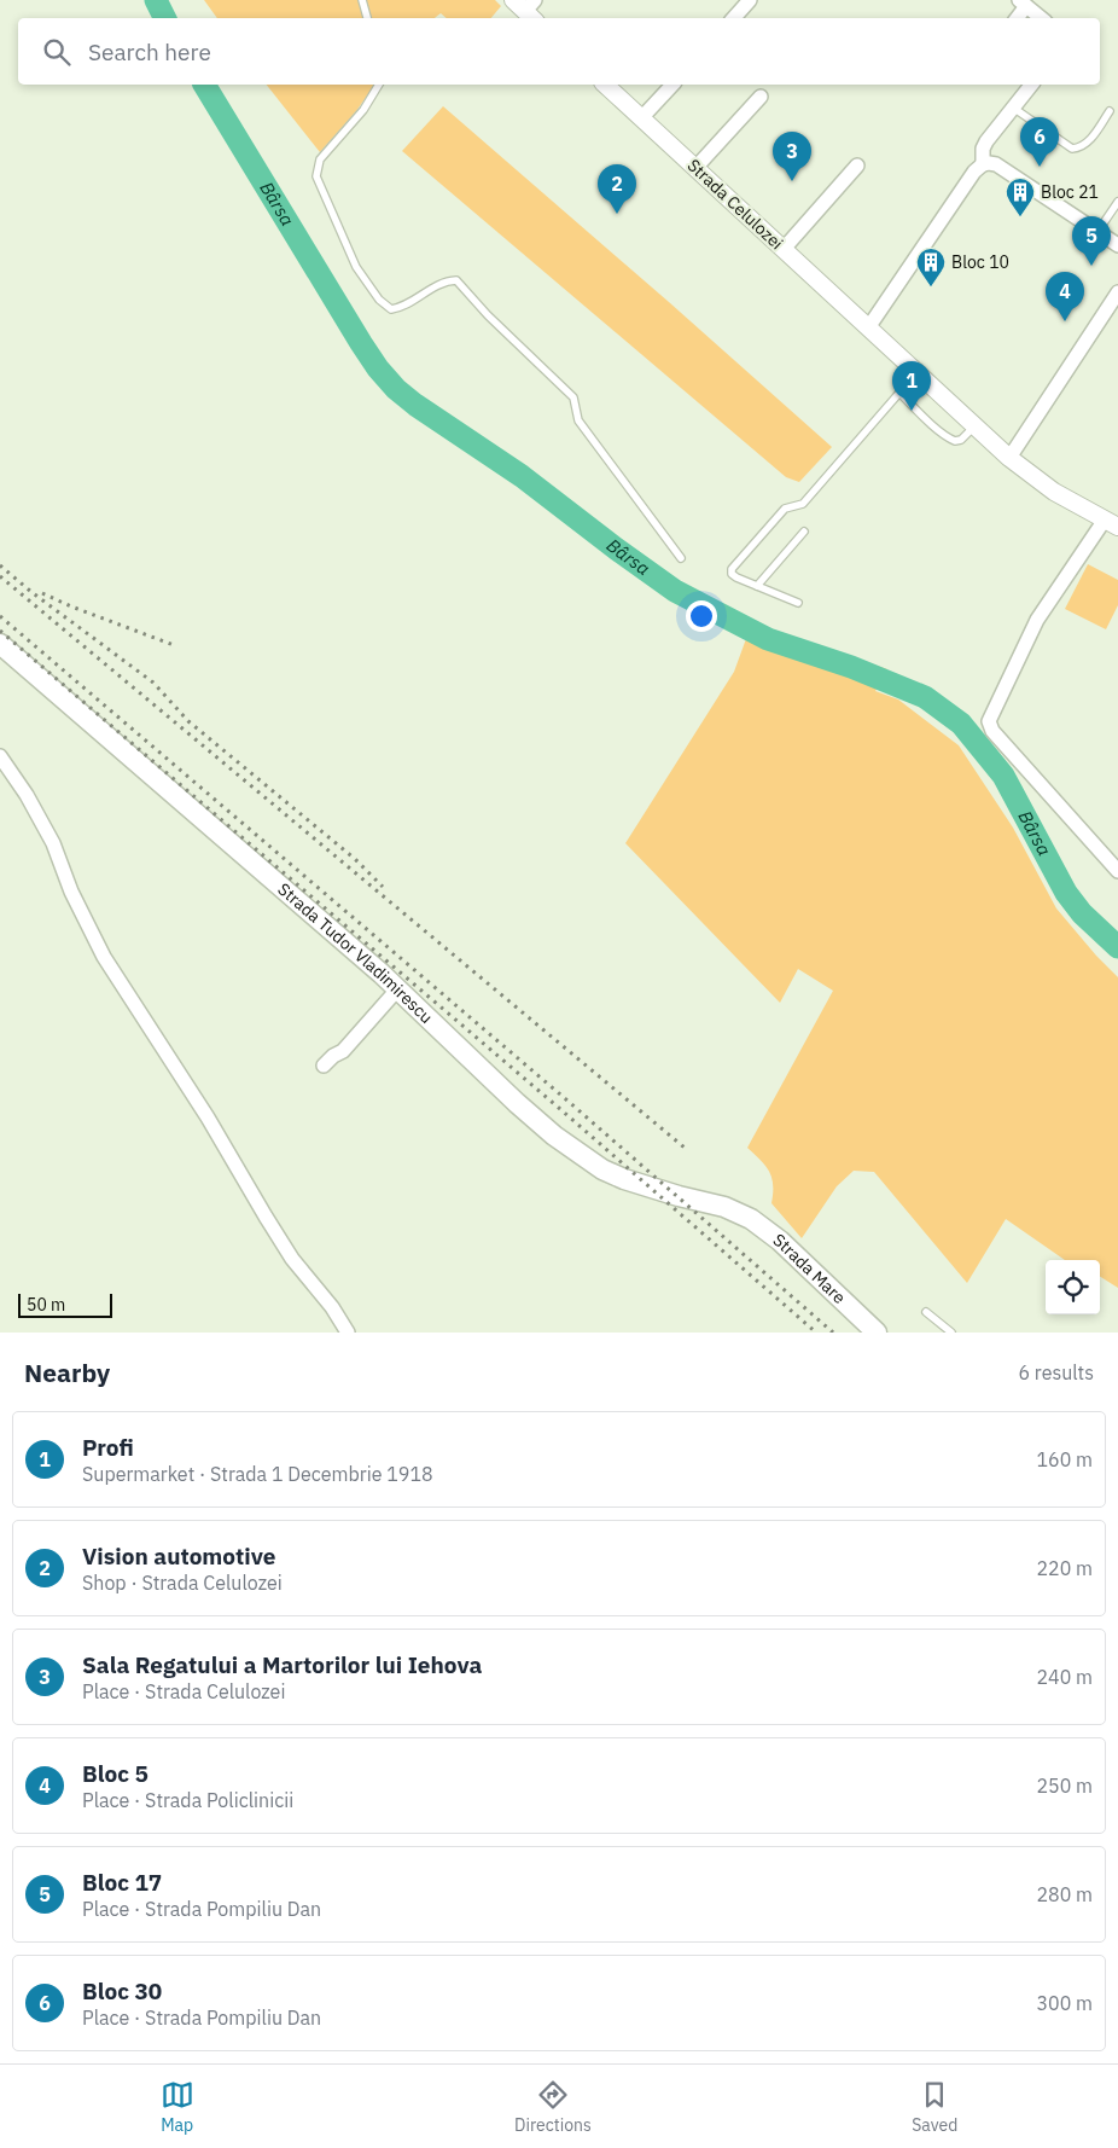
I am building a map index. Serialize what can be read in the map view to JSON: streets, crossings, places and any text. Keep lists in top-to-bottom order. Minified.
{"streets":{"main road":["Strada Tudor Vladimirescu","Strada Mare"],"street":["Strada Celulozei"]},"crossings":[["Strada Tudor Vladimirescu","Strada Mare"]],"water":["Bârsa"],"places":{"building":["Bloc 21","Bloc 10"]},"scale_bar":"50 m","page":{"search":"Search here","pins":["6","3","2","5","4","1"],"scale":"50 m","heading":["Nearby","6 results"],"list":[{"mark":"1","name":"Profi","note":"Supermarket · Strada 1 Decembrie 1918","value":"160 m"},{"mark":"2","name":"Vision automotive","note":"Shop · Strada Celulozei","value":"220 m"},{"mark":"3","name":"Sala Regatului a Martorilor lui Iehova","note":"Place · Strada Celulozei","value":"240 m"},{"mark":"4","name":"Bloc 5","note":"Place · Strada Policlinicii","value":"250 m"},{"mark":"5","name":"Bloc 17","note":"Place · Strada Pompiliu Dan","value":"280 m"},{"mark":"6","name":"Bloc 30","note":"Place · Strada Pompiliu Dan","value":"300 m"}],"nav":["Map","Directions","Saved"]}}
